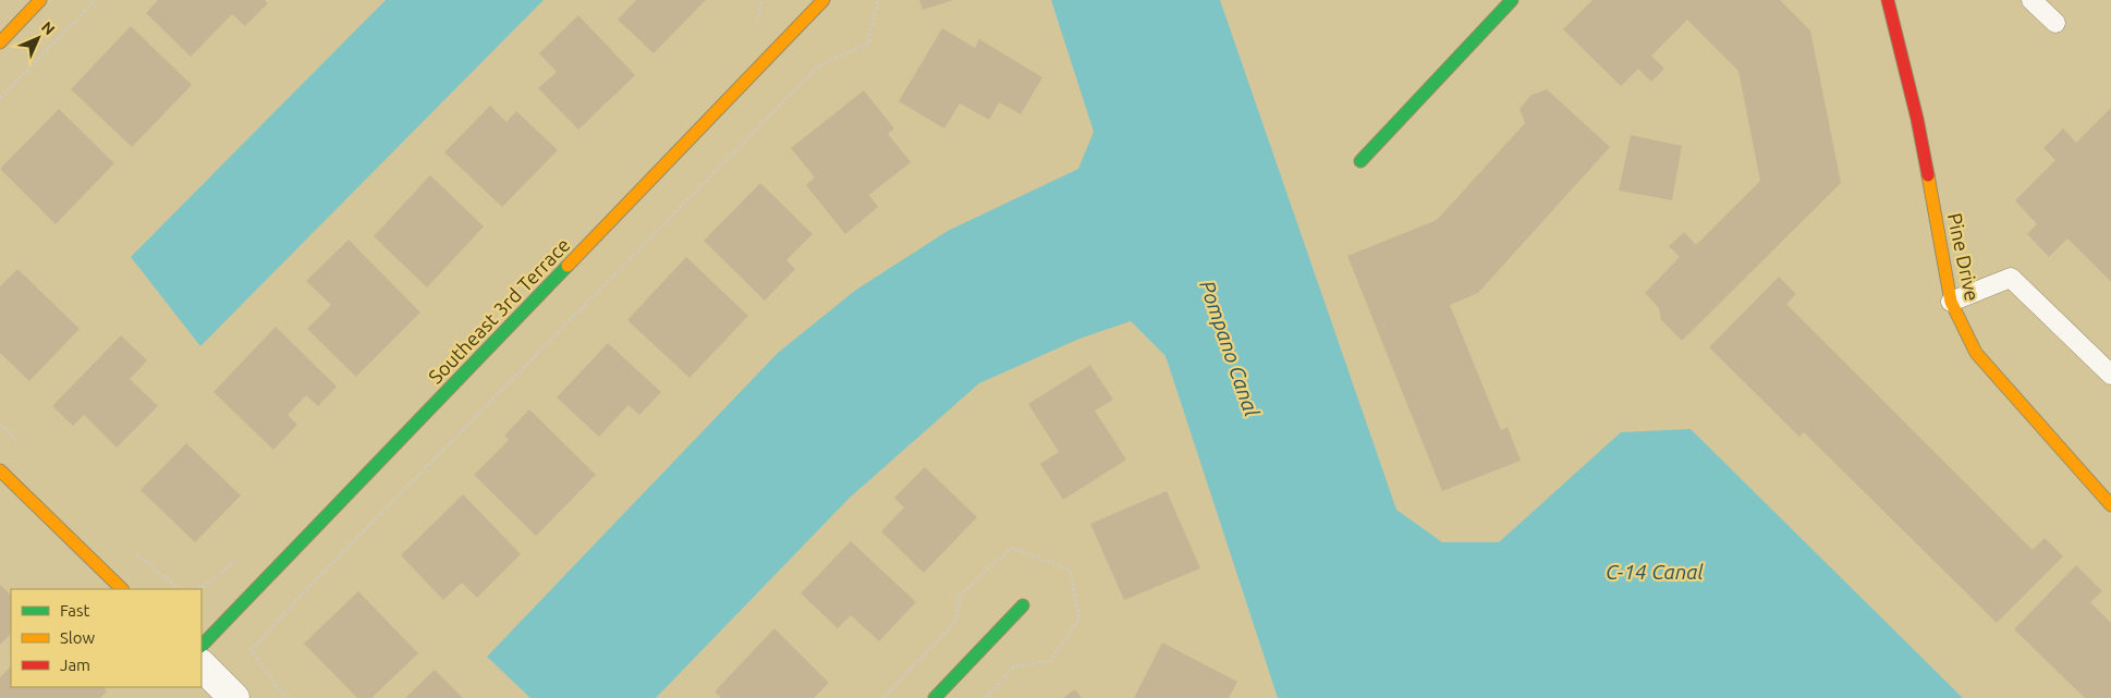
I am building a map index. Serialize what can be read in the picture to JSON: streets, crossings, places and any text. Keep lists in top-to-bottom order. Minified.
{"streets":{"street":["Pine Drive","Southeast 3rd Terrace"]},"water":["Pompano Canal","C-14 Canal"],"legend":["Fast","Slow","Jam"],"north":"top right"}
